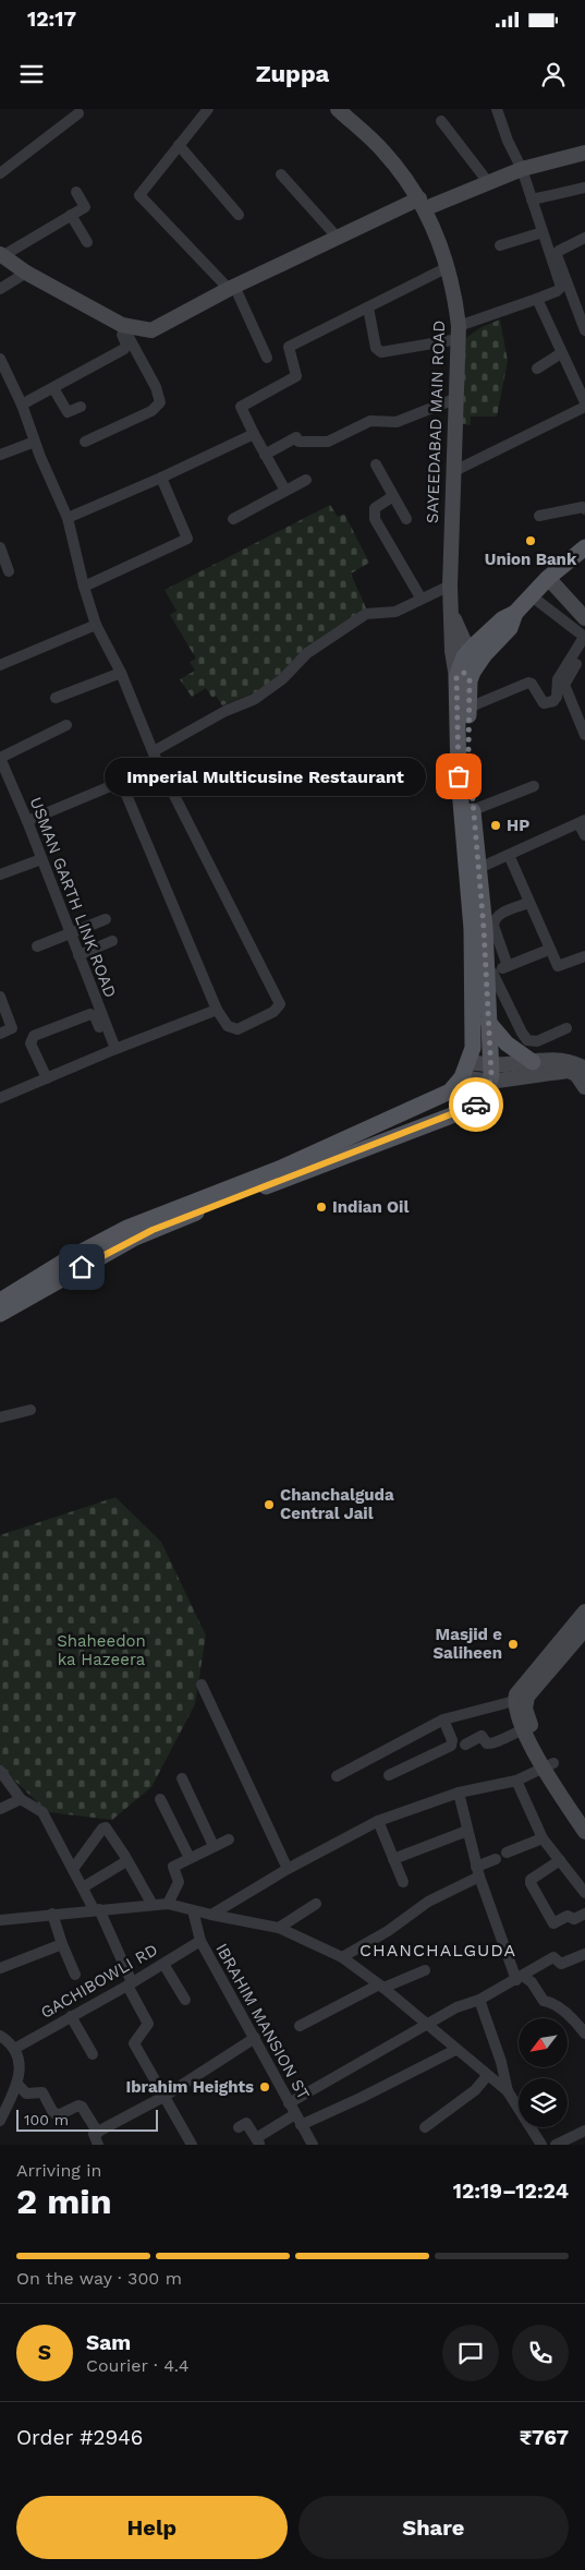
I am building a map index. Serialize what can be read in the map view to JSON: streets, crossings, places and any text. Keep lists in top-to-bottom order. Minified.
{"streets":{"main road":["SAYEEDABAD MAIN ROAD"],"street":["USMAN GARTH LINK ROAD","GACHIBOWLI RD","IBRAHIM MANSION ST"]},"crossings":[["GACHIBOWLI RD","IBRAHIM MANSION ST"]],"districts":["CHANCHALGUDA"],"parks":["Shaheedon ka Hazeera"],"places":["Union Bank","Imperial Multicusine Restaurant","HP","Indian Oil","Chanchalguda Central Jail","Masjid e Saliheen","Ibrahim Heights"],"scale_bar":"100 m","north":"bottom left","page":{"status":"12:17","header":"Zuppa","bubble":"Imperial Multicusine Restaurant","scale":"100 m","heading":["2 min","Arriving in","12:19–12:24"],"panel":["Sam","Courier · 4.4","Order #2946","₹767"],"bar":"On the way · 300 m","round":"S","buttons":["Help","Share"]}}
